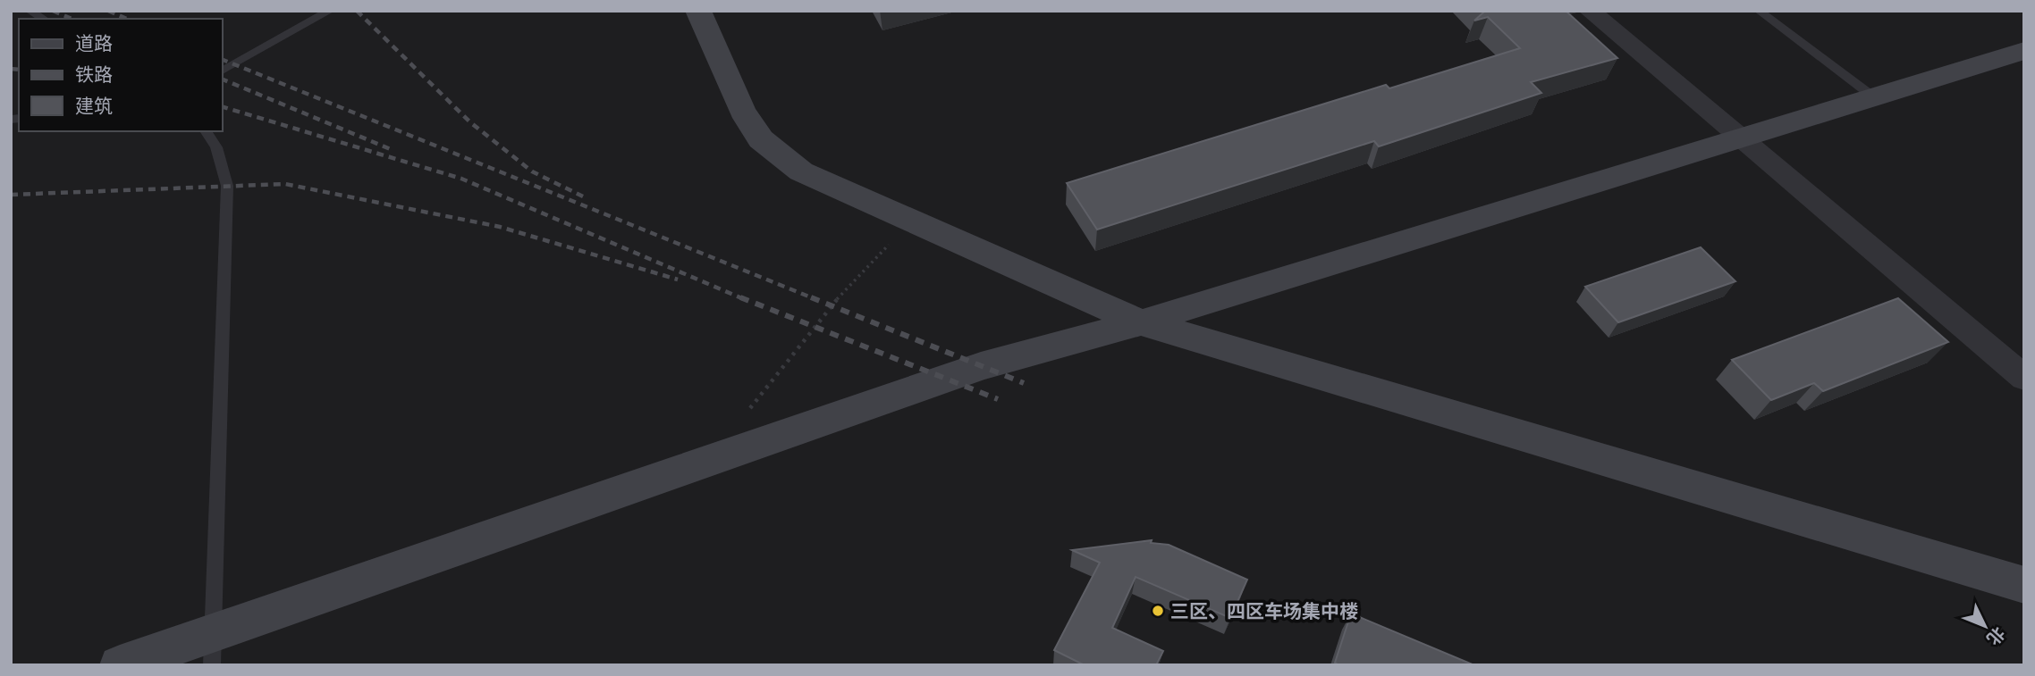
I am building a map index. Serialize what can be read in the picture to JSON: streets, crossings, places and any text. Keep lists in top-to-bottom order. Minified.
{"places":["三区、四区车场集中楼"],"legend":["道路","铁路","建筑"],"north":"bottom right"}
